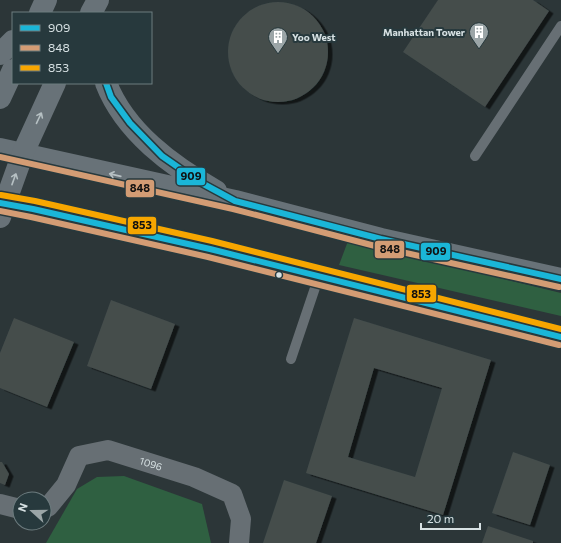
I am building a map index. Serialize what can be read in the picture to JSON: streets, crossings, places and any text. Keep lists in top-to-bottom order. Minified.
{"streets":{"street":["1096"]},"places":{"building":["Manhattan Tower","Yoo West"]},"lines":["transit line 909","transit line 848","transit line 853"],"legend":["909","848","853"],"scale_bar":"20 m","north":"left"}
